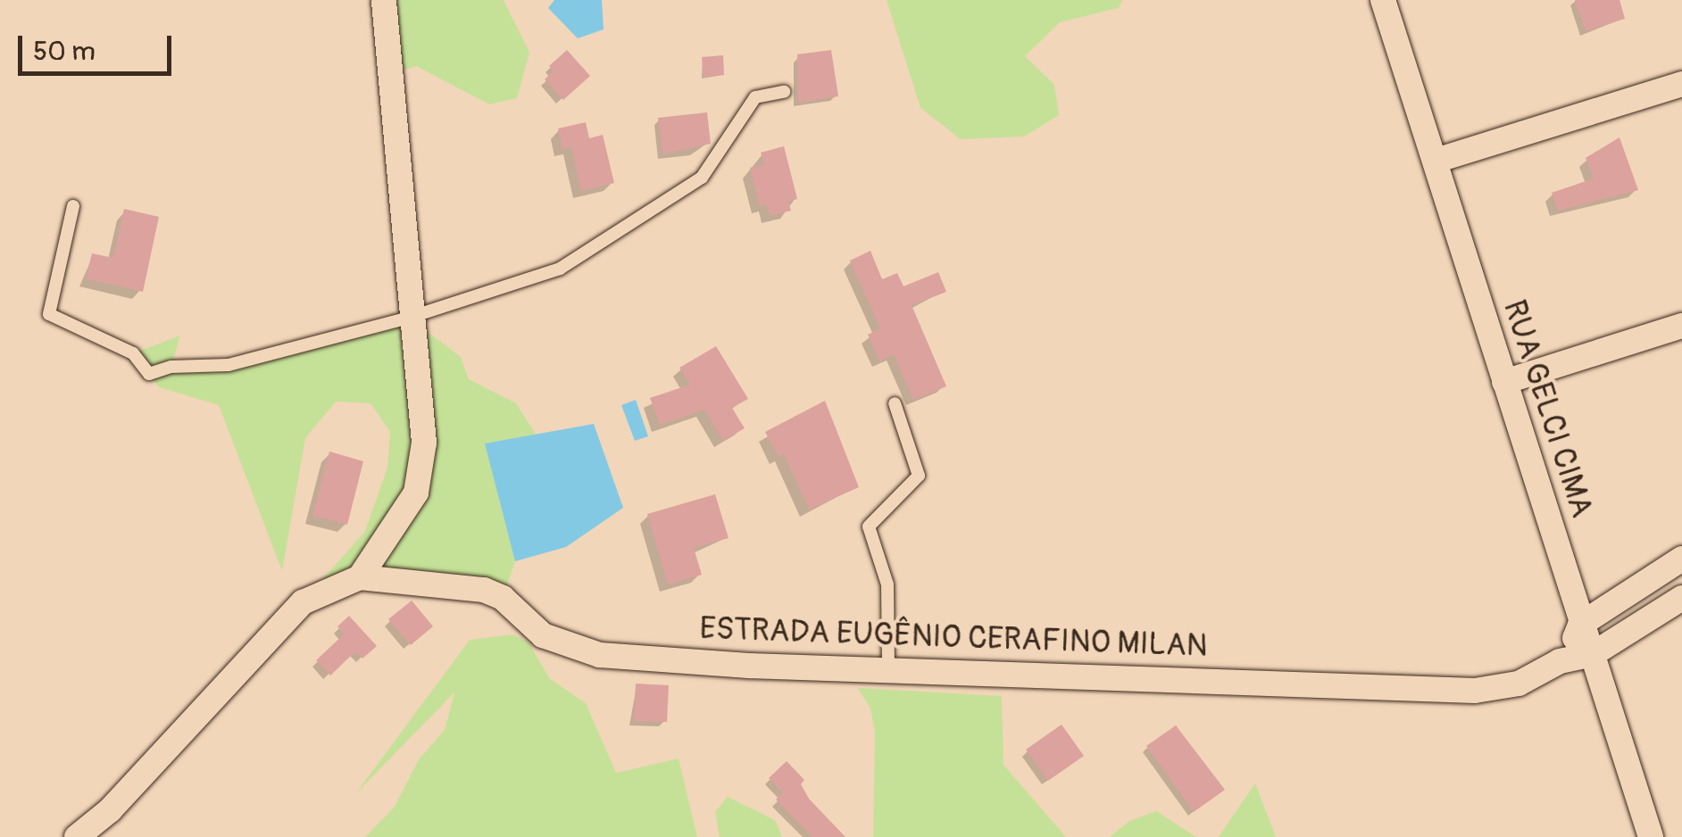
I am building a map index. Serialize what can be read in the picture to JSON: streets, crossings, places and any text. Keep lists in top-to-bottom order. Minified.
{"streets":{"street":["RUA GELCI CIMA","ESTRADA EUGÊNIO CERAFINO MILAN"]},"crossings":[["RUA GELCI CIMA","ESTRADA EUGÊNIO CERAFINO MILAN"]],"scale_bar":"50 m"}
